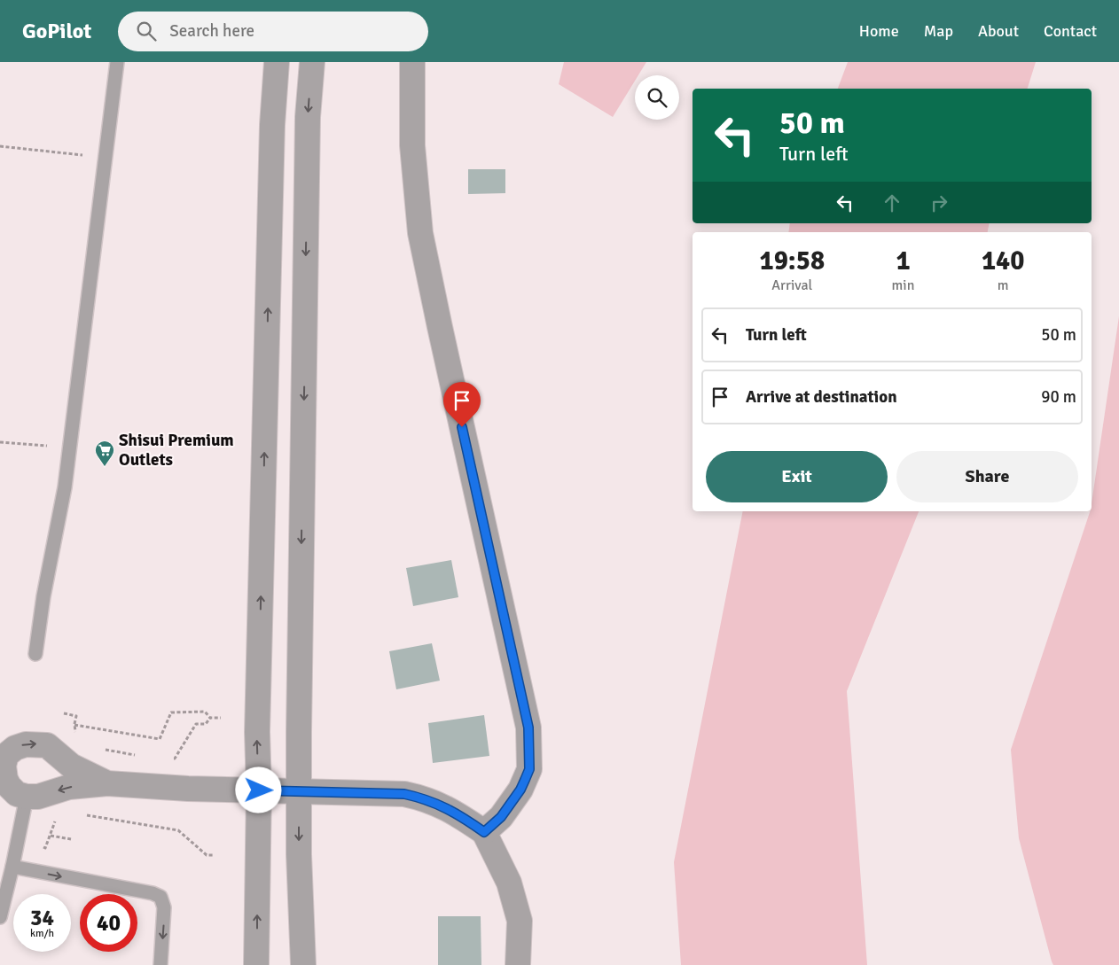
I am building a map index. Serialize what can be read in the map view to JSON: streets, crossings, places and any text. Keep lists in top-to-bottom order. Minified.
{"places":{"supermarket":["Shisui Premium Outlets"]},"page":{"header":"GoPilot","search":"Search here","nav":["Home","Map","About","Contact"],"turn":["50 m","Turn left"],"eta":["19:58","Arrival","1","min","140","m"],"list":[{"name":"Turn left","value":"50 m"},{"name":"Arrive at destination","value":"90 m"}],"buttons":["Exit","Share"],"speed":"34 km/h","limit":"40"}}
